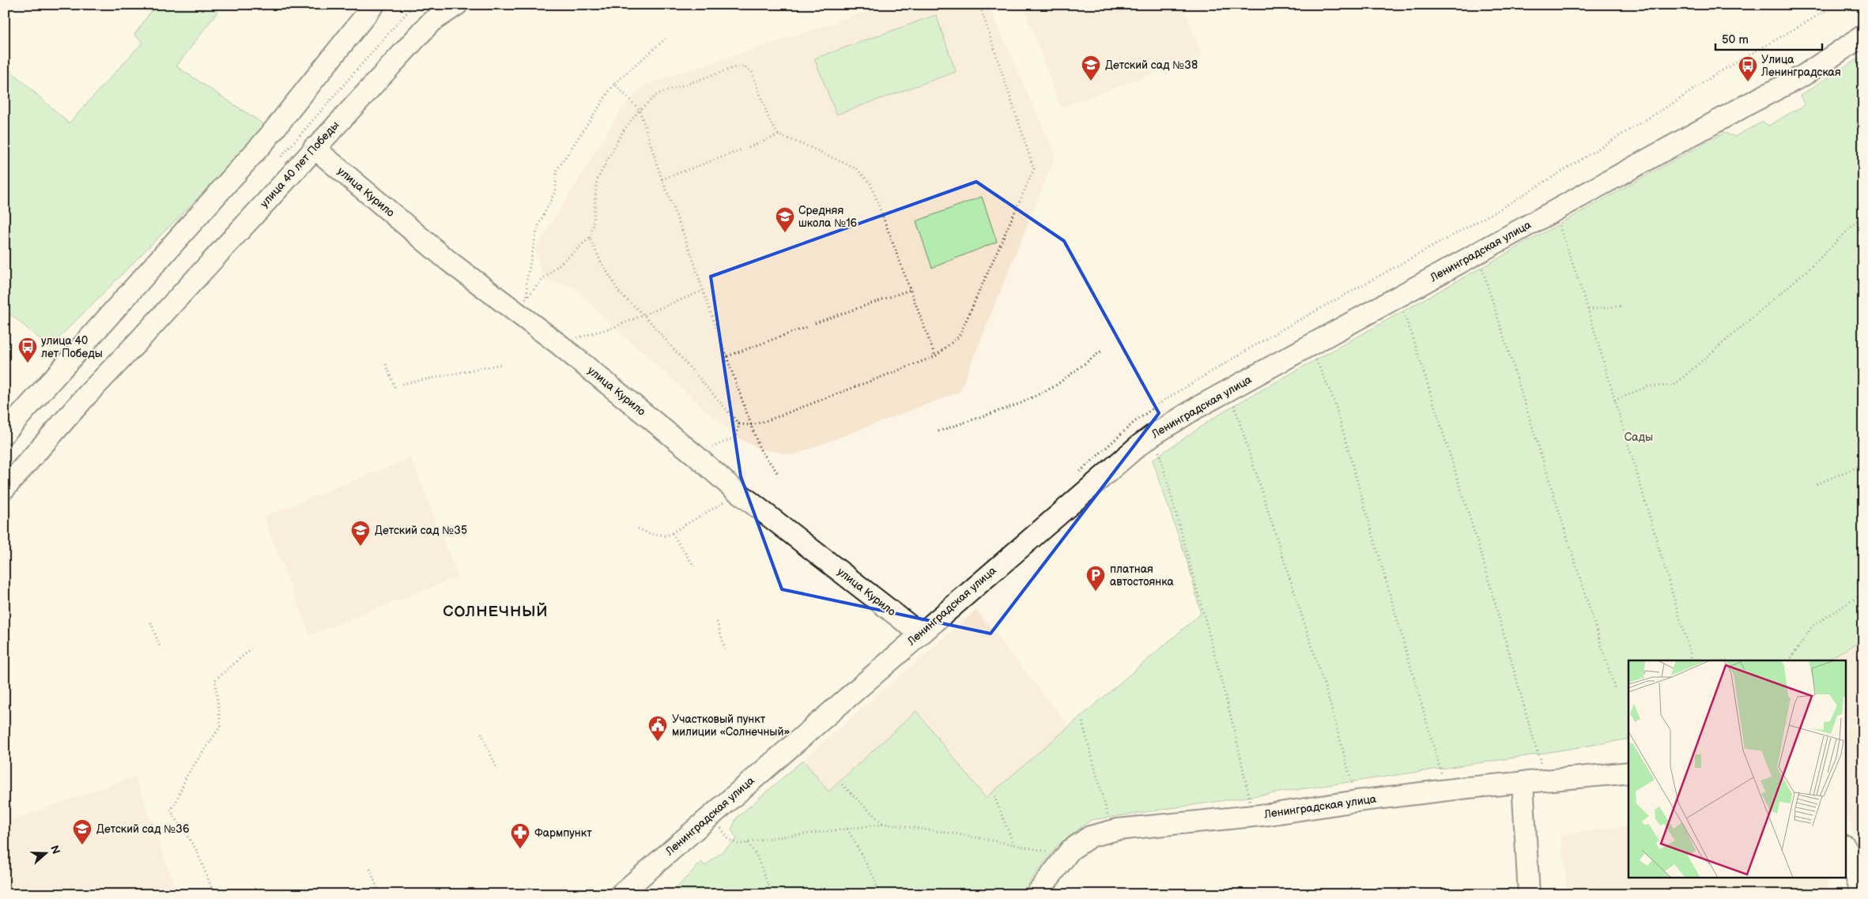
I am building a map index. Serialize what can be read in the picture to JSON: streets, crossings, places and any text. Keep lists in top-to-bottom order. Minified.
{"streets":{"street":["улица 40 лет Победы","улица Курило","Ленинградская улица"]},"crossings":[["улица 40 лет Победы","улица Курило"],["улица Курило","Ленинградская улица"]],"districts":["СОЛНЕЧНЫЙ"],"parks":["Сады"],"places":{"school or university":["Детский сад №38","Средняя школа №16","Детский сад №35","Детский сад №36"],"bus stop":["Улица Ленинградская","улица 40 лет Победы"],"parking":["платная автостоянка"],"public building":["Участковый пункт милиции «Солнечный»"],"pharmacy":["Фармпункт"]},"scale_bar":"50 m","north":"right"}
